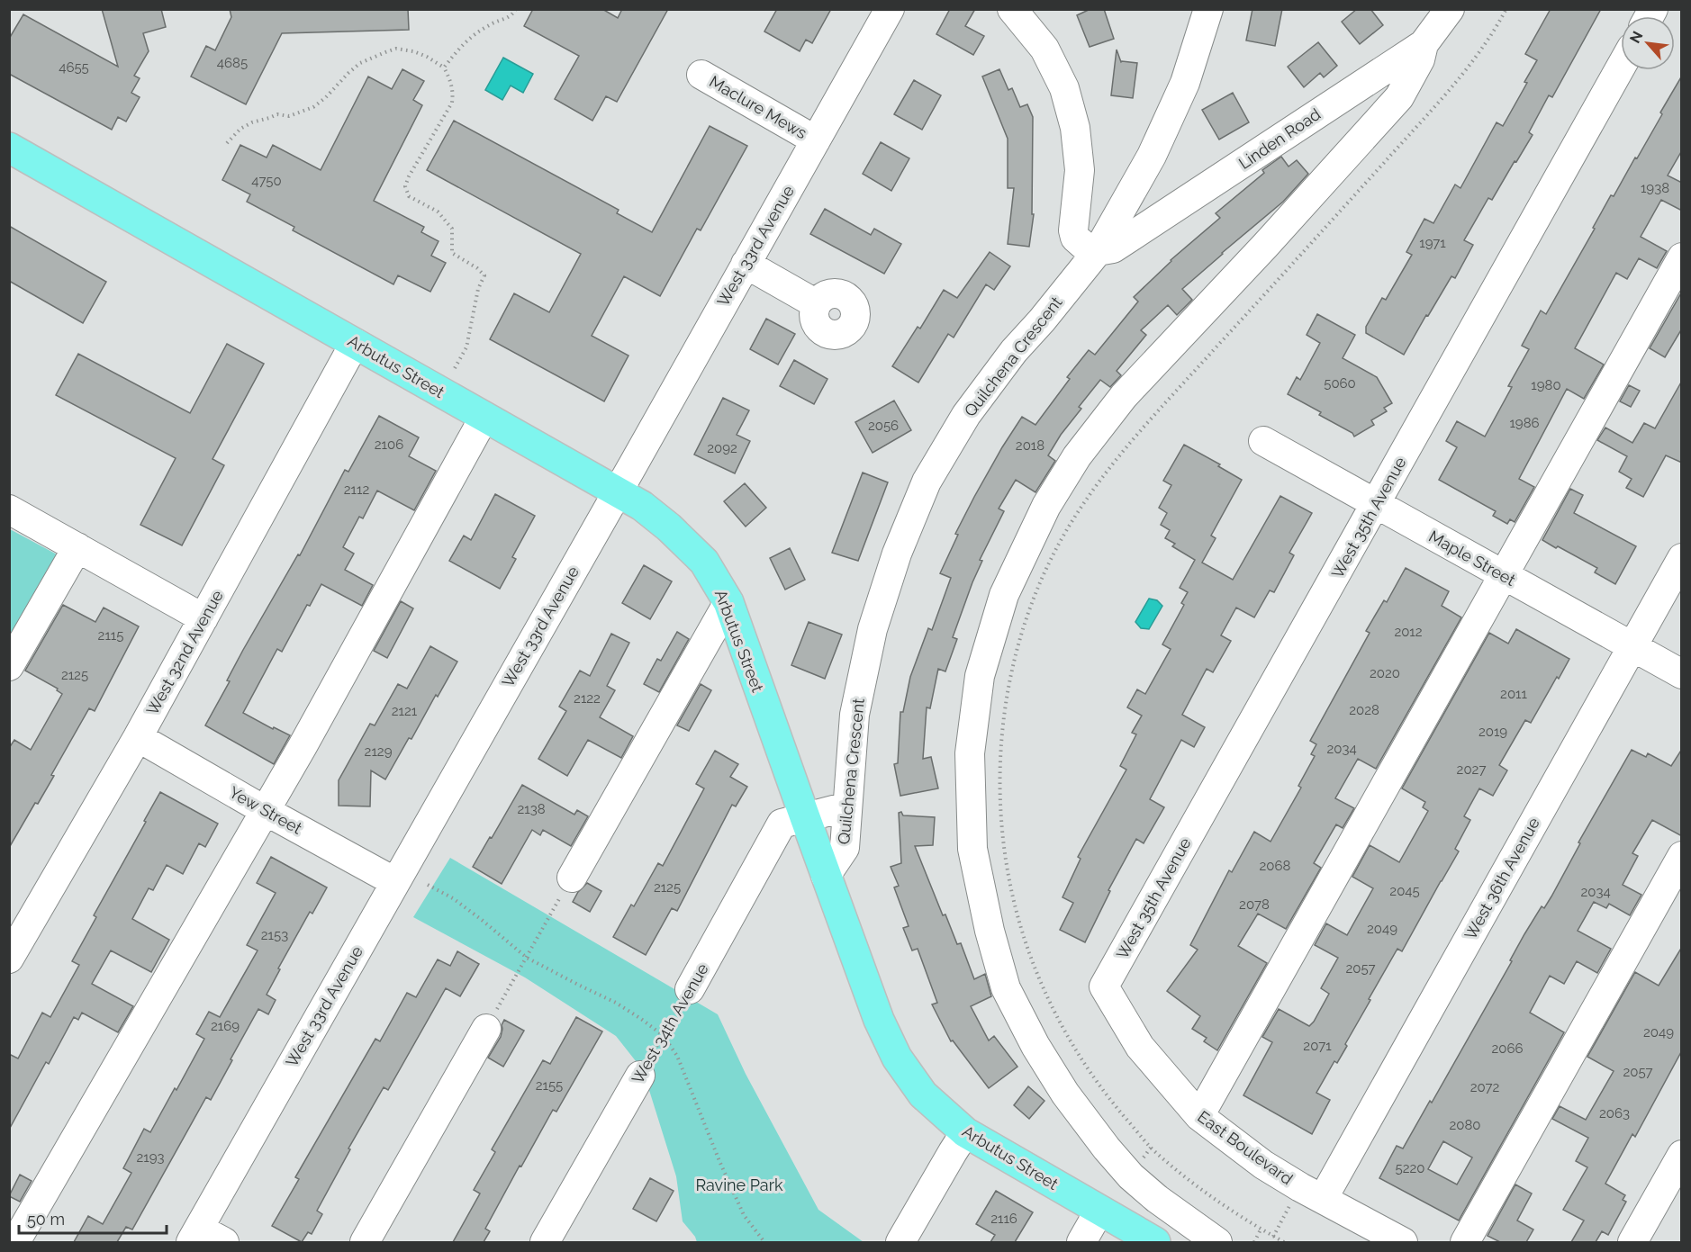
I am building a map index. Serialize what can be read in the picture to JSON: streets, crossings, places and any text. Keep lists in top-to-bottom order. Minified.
{"streets":{"main road":["Arbutus Street"],"street":["Maclure Mews","Linden Road","West 33rd Avenue","Quilchena Crescent","West 35th Avenue","Maple Street","West 32nd Avenue","Yew Street","West 36th Avenue","West 34th Avenue","East Boulevard"]},"crossings":[["Maclure Mews","West 33rd Avenue"],["Linden Road","Quilchena Crescent"],["West 33rd Avenue","Arbutus Street"],["West 33rd Avenue","Yew Street"],["Quilchena Crescent","Arbutus Street"],["Quilchena Crescent","West 34th Avenue"],["Arbutus Street","West 32nd Avenue"],["Arbutus Street","West 34th Avenue"],["West 35th Avenue","Maple Street"],["West 35th Avenue","East Boulevard"],["Maple Street","West 36th Avenue"],["West 32nd Avenue","Yew Street"],["West 36th Avenue","East Boulevard"]],"parks":["Ravine Park"],"house_numbers":["4685","4655","4750","1938","1971","5060","1980","1986","2056","2106","2018","2092","2112","2012","2115","2020","2125","2011","2122","2028","2121","2019","2034","2129","2027","2138","2068","2125","2045","2034","2078","2049","2153","2057","2169","2049","2071","2066","2057","2155","2072","2063","2080","2193","5220","2116"],"scale_bar":"50 m","north":"top left"}
